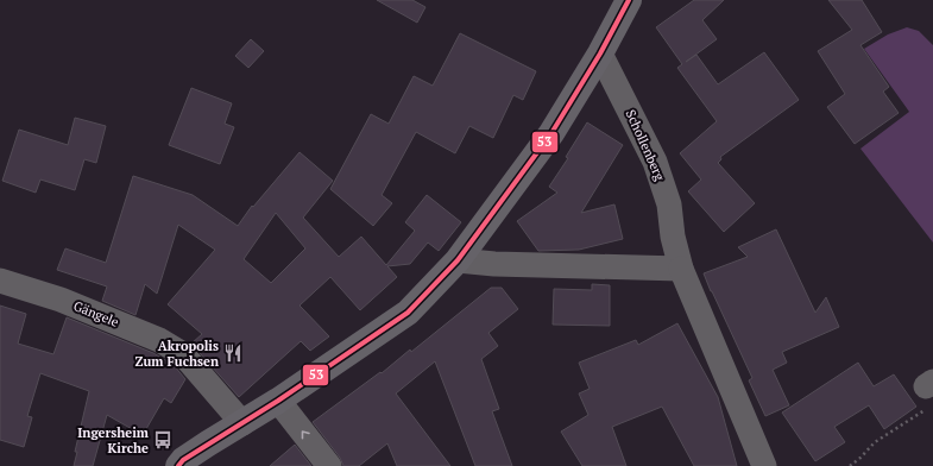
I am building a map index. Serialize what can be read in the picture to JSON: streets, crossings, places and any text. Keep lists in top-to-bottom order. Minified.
{"streets":{"street":["Schollenberg","Gängele"]},"places":{"restaurant":["Akropolis Zum Fuchsen"],"bus stop":["Ingersheim Kirche"]},"lines":["transit line 53"]}
